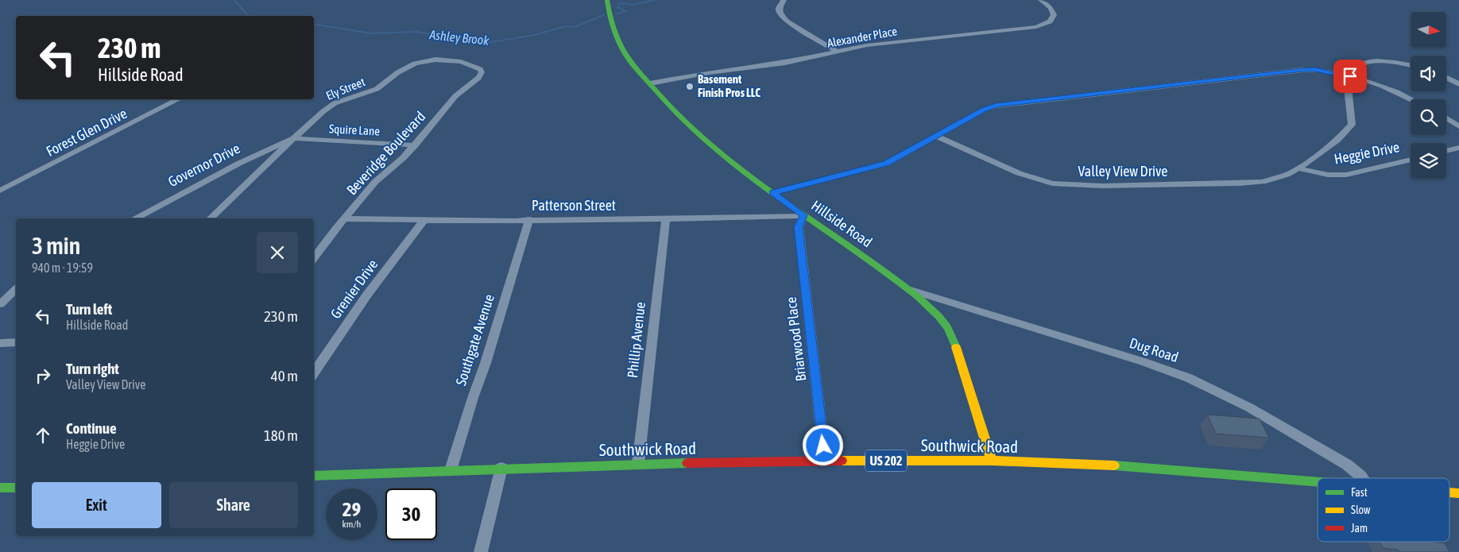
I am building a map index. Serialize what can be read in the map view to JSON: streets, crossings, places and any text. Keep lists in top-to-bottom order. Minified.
{"streets":{"main road":["Hillside Road","Southwick Road","US 202"],"street":["Alexander Place","Ely Street","Squire Lane","Forest Glen Drive","Beveridge Boulevard","Heggie Drive","Governor Drive","Valley View Drive","Patterson Street","Grenier Drive","Briarwood Place","Southgate Avenue","Phillip Avenue","Dug Road"]},"crossings":[["Alexander Place","Hillside Road"],["Ely Street","Squire Lane"],["Ely Street","Beveridge Boulevard"],["Ely Street","Governor Drive"],["Squire Lane","Beveridge Boulevard"],["Squire Lane","Governor Drive"],["Beveridge Boulevard","Patterson Street"],["Heggie Drive","Valley View Drive"],["Patterson Street","Hillside Road"],["Patterson Street","Grenier Drive"],["Patterson Street","Briarwood Place"],["Patterson Street","Southgate Avenue"],["Patterson Street","Phillip Avenue"],["Hillside Road","Briarwood Place"],["Hillside Road","Dug Road"],["Hillside Road","Southwick Road"],["Briarwood Place","Southwick Road"],["Southgate Avenue","Southwick Road"],["Phillip Avenue","Southwick Road"]],"water":["Ashley Brook"],"places":["Basement Finish Pros LLC"],"legend":["Fast","Slow","Jam"],"north":"right","page":{"turn":["230 m","Hillside Road"],"heading":["3 min","940 m · 19:59"],"list":[{"name":"Turn left","note":"Hillside Road","value":"230 m"},{"name":"Turn right","note":"Valley View Drive","value":"40 m"},{"name":"Continue","note":"Heggie Drive","value":"180 m"}],"buttons":["Exit","Share"],"speed":"29 km/h","limit":"30"}}
